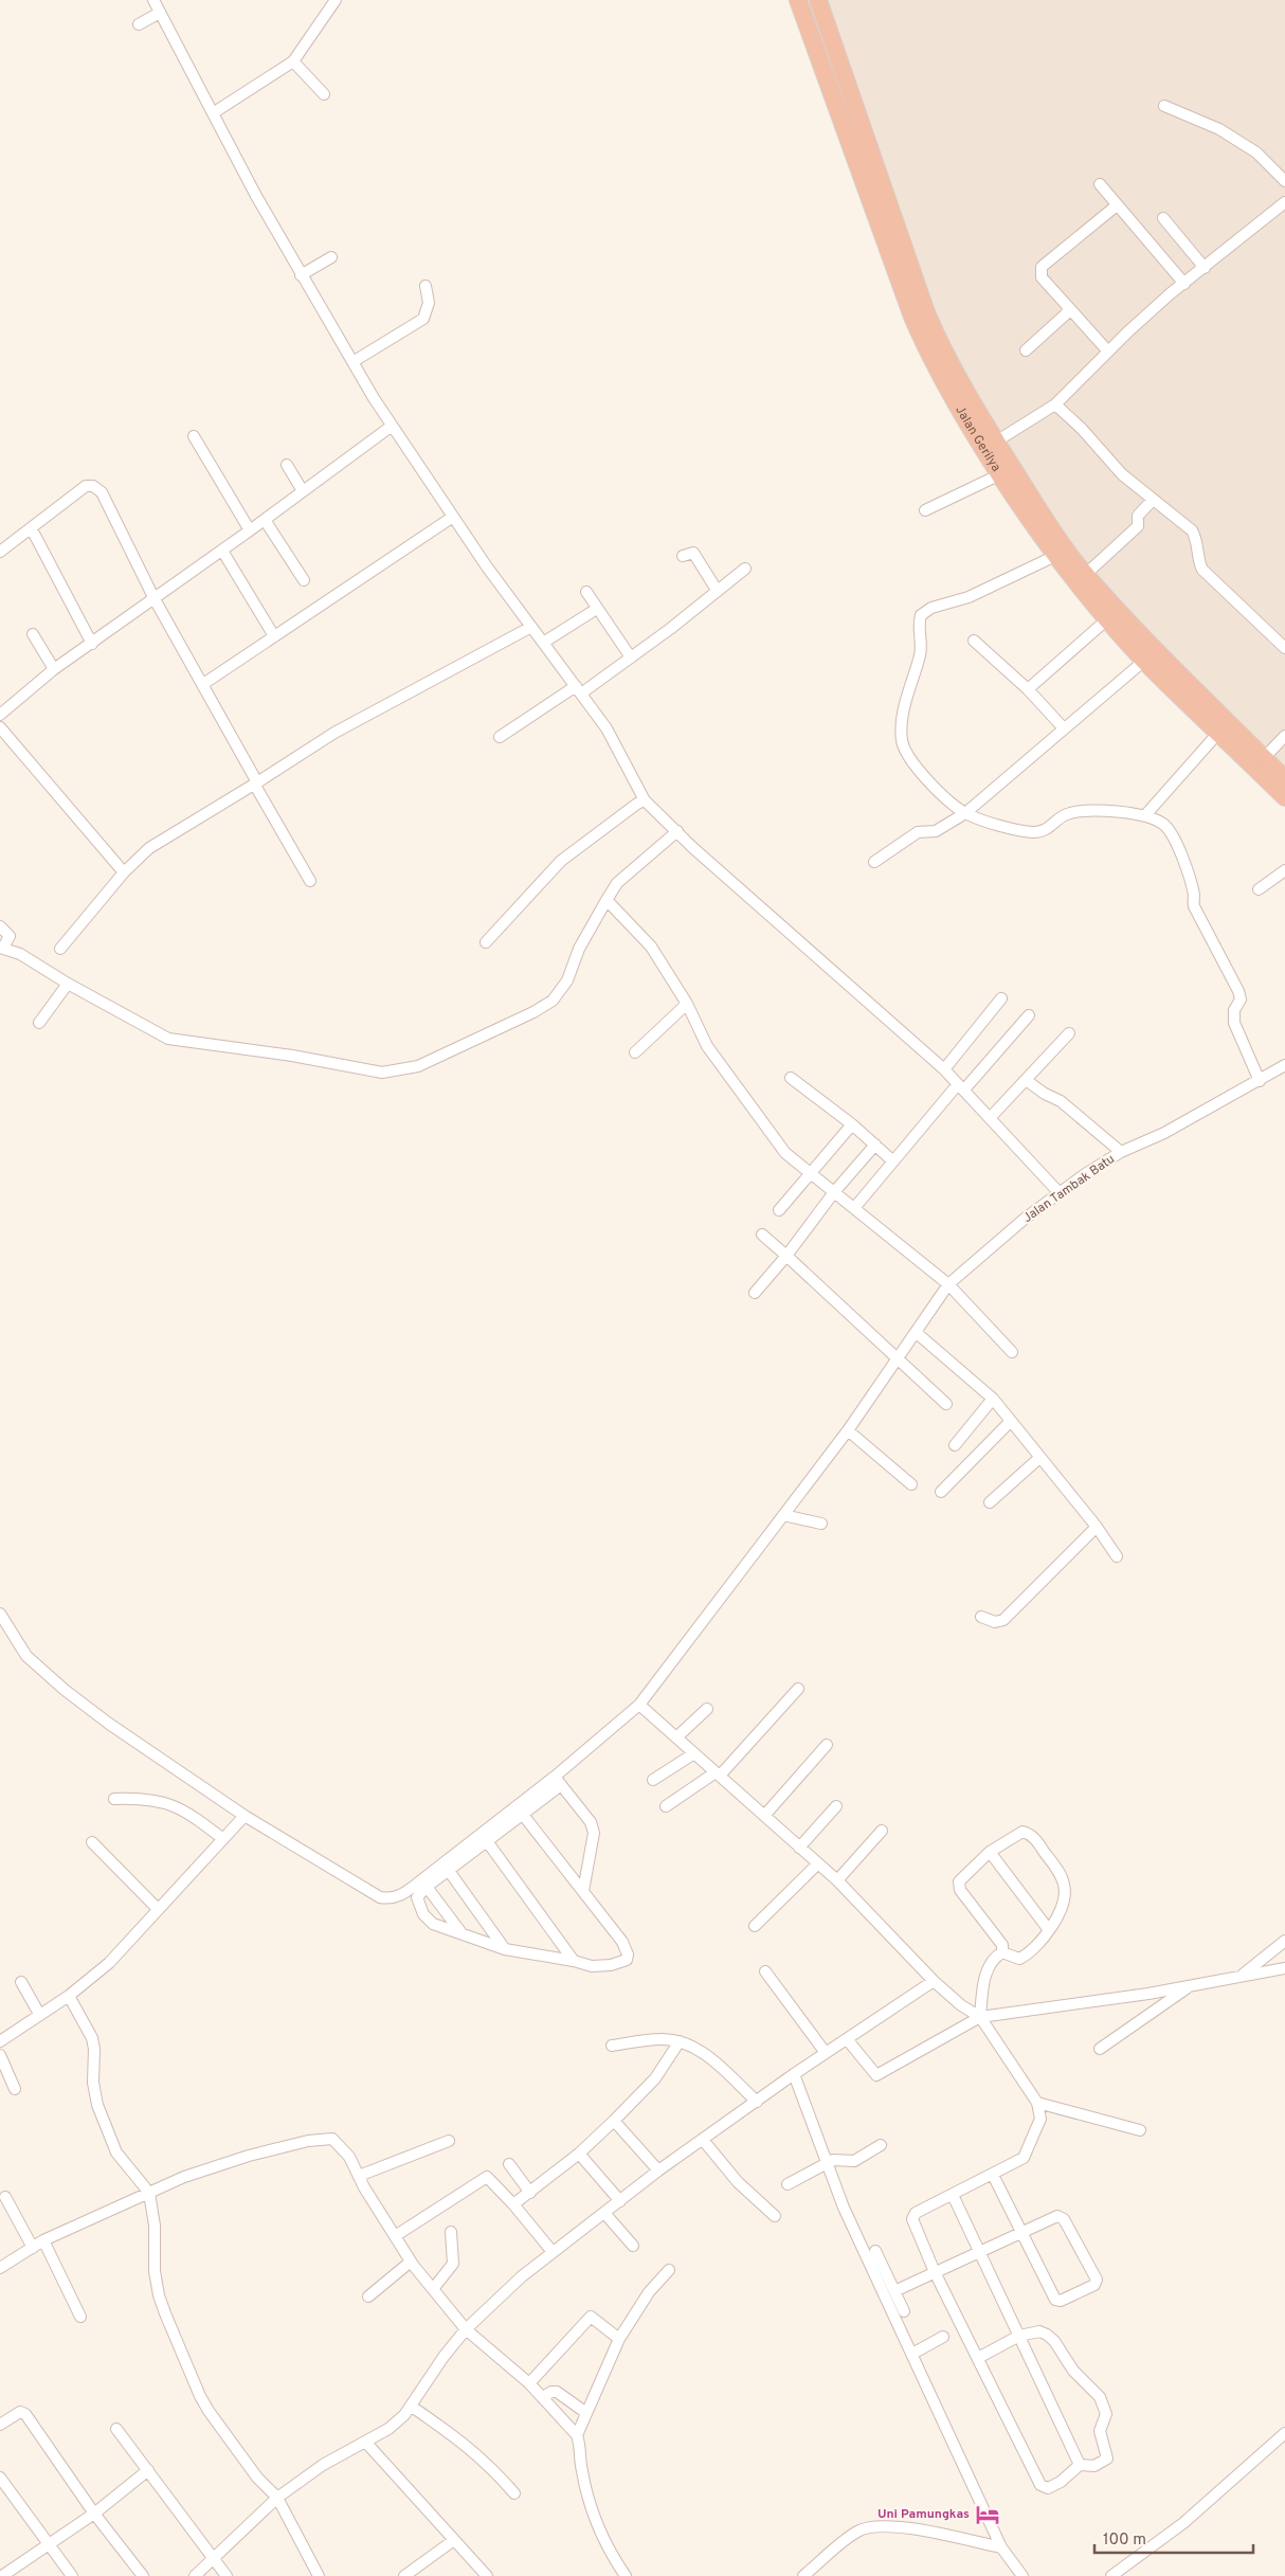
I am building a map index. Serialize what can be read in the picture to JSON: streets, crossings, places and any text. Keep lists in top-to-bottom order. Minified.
{"streets":{"highway":["Jalan Gerilya"],"street":["Jalan Tambak Batu"]},"places":{"hotel":["Uni Pamungkas"]},"scale_bar":"100 m"}
